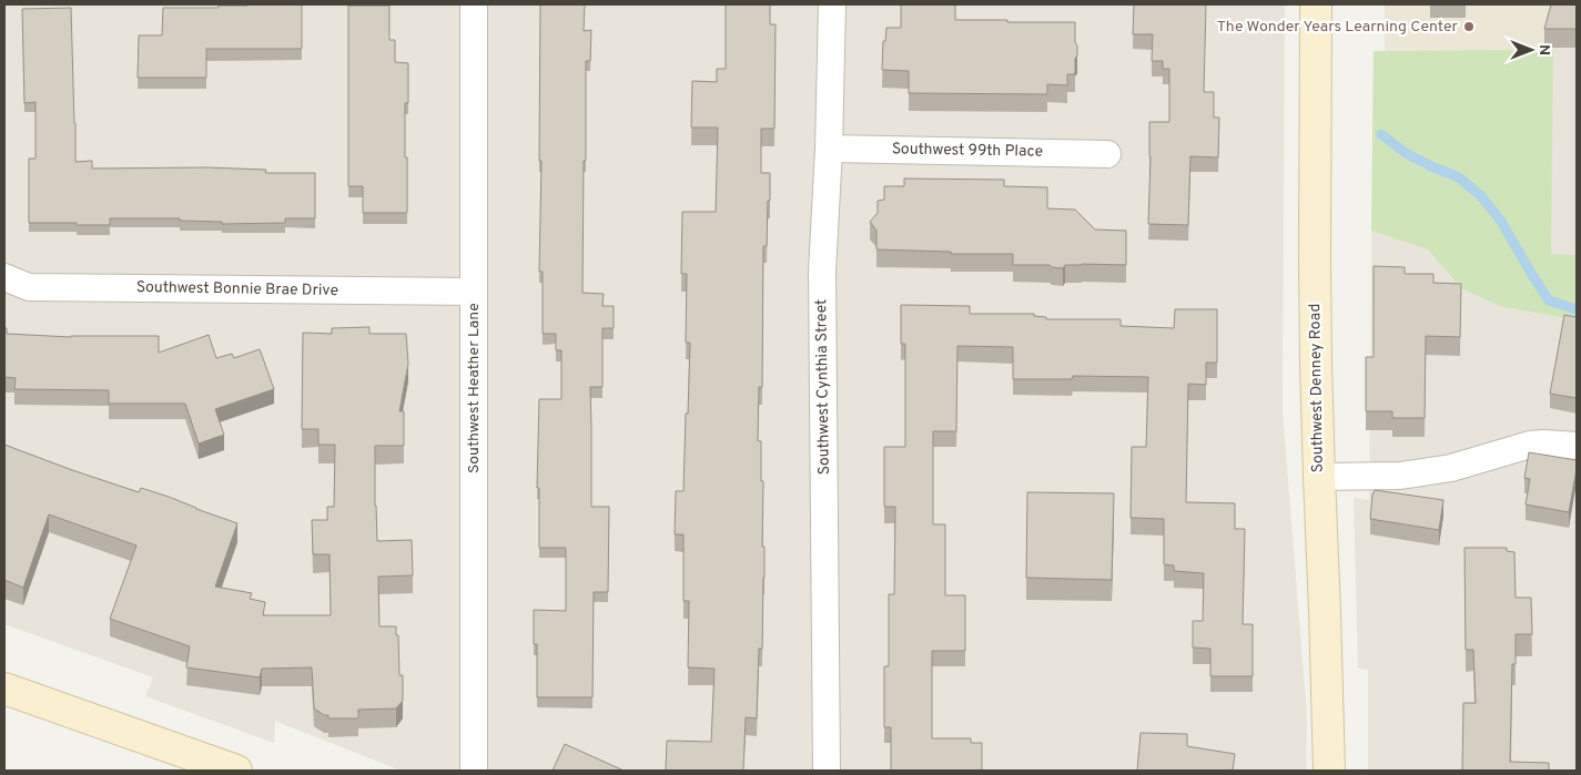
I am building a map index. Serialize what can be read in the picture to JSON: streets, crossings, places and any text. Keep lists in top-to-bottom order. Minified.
{"streets":{"street":["Southwest 99th Place","Southwest Bonnie Brae Drive","Southwest Cynthia Street","Southwest Heather Lane","Southwest Denney Road"]},"crossings":[["Southwest 99th Place","Southwest Cynthia Street"],["Southwest Bonnie Brae Drive","Southwest Heather Lane"]],"places":["The Wonder Years Learning Center"],"north":"right"}
